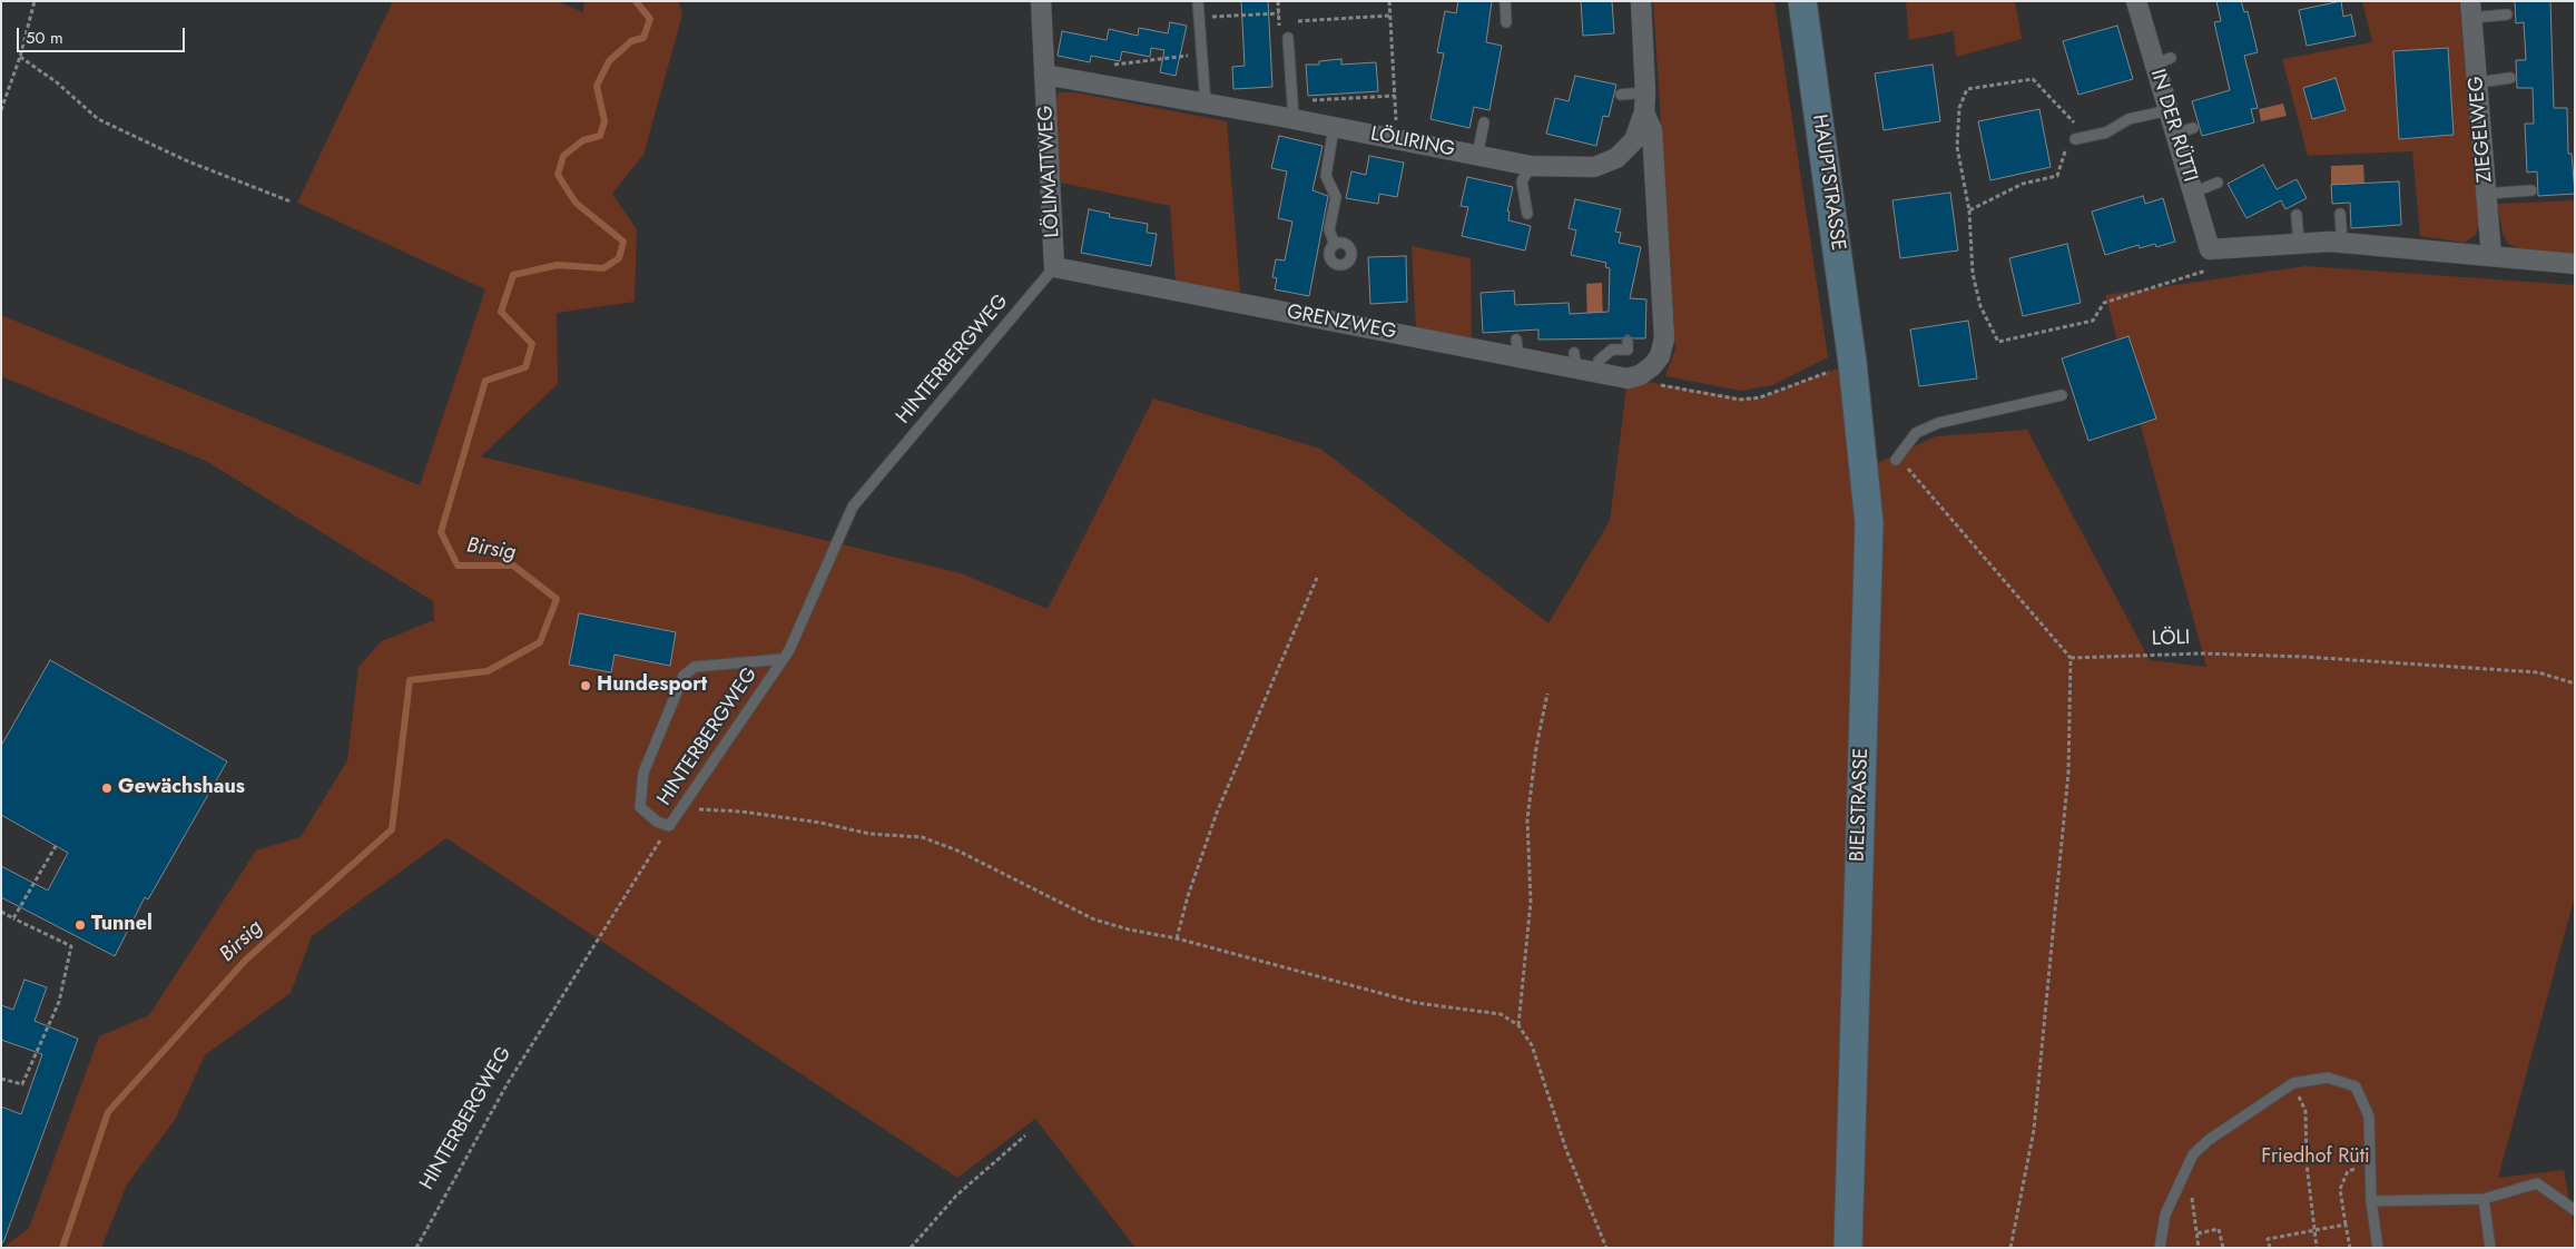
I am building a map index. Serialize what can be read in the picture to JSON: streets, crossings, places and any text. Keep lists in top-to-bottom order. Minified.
{"streets":{"main road":["HAUPTSTRASSE","BIELSTRASSE"],"street":["IN DER RÜTTI","ZIEGELWEG","LÖLIRING","LÖLIMATTWEG","GRENZWEG"],"lane":["HINTERBERGWEG"],"path":["LÖLI"]},"crossings":[["LÖLIRING","LÖLIMATTWEG"],["LÖLIMATTWEG","GRENZWEG"],["LÖLIMATTWEG","HINTERBERGWEG"],["HAUPTSTRASSE","BIELSTRASSE"],["GRENZWEG","HINTERBERGWEG"]],"water":["Birsig"],"parks":["Friedhof Rüti"],"places":["Hundesport","Gewächshaus","Tunnel"],"scale_bar":"50 m"}
